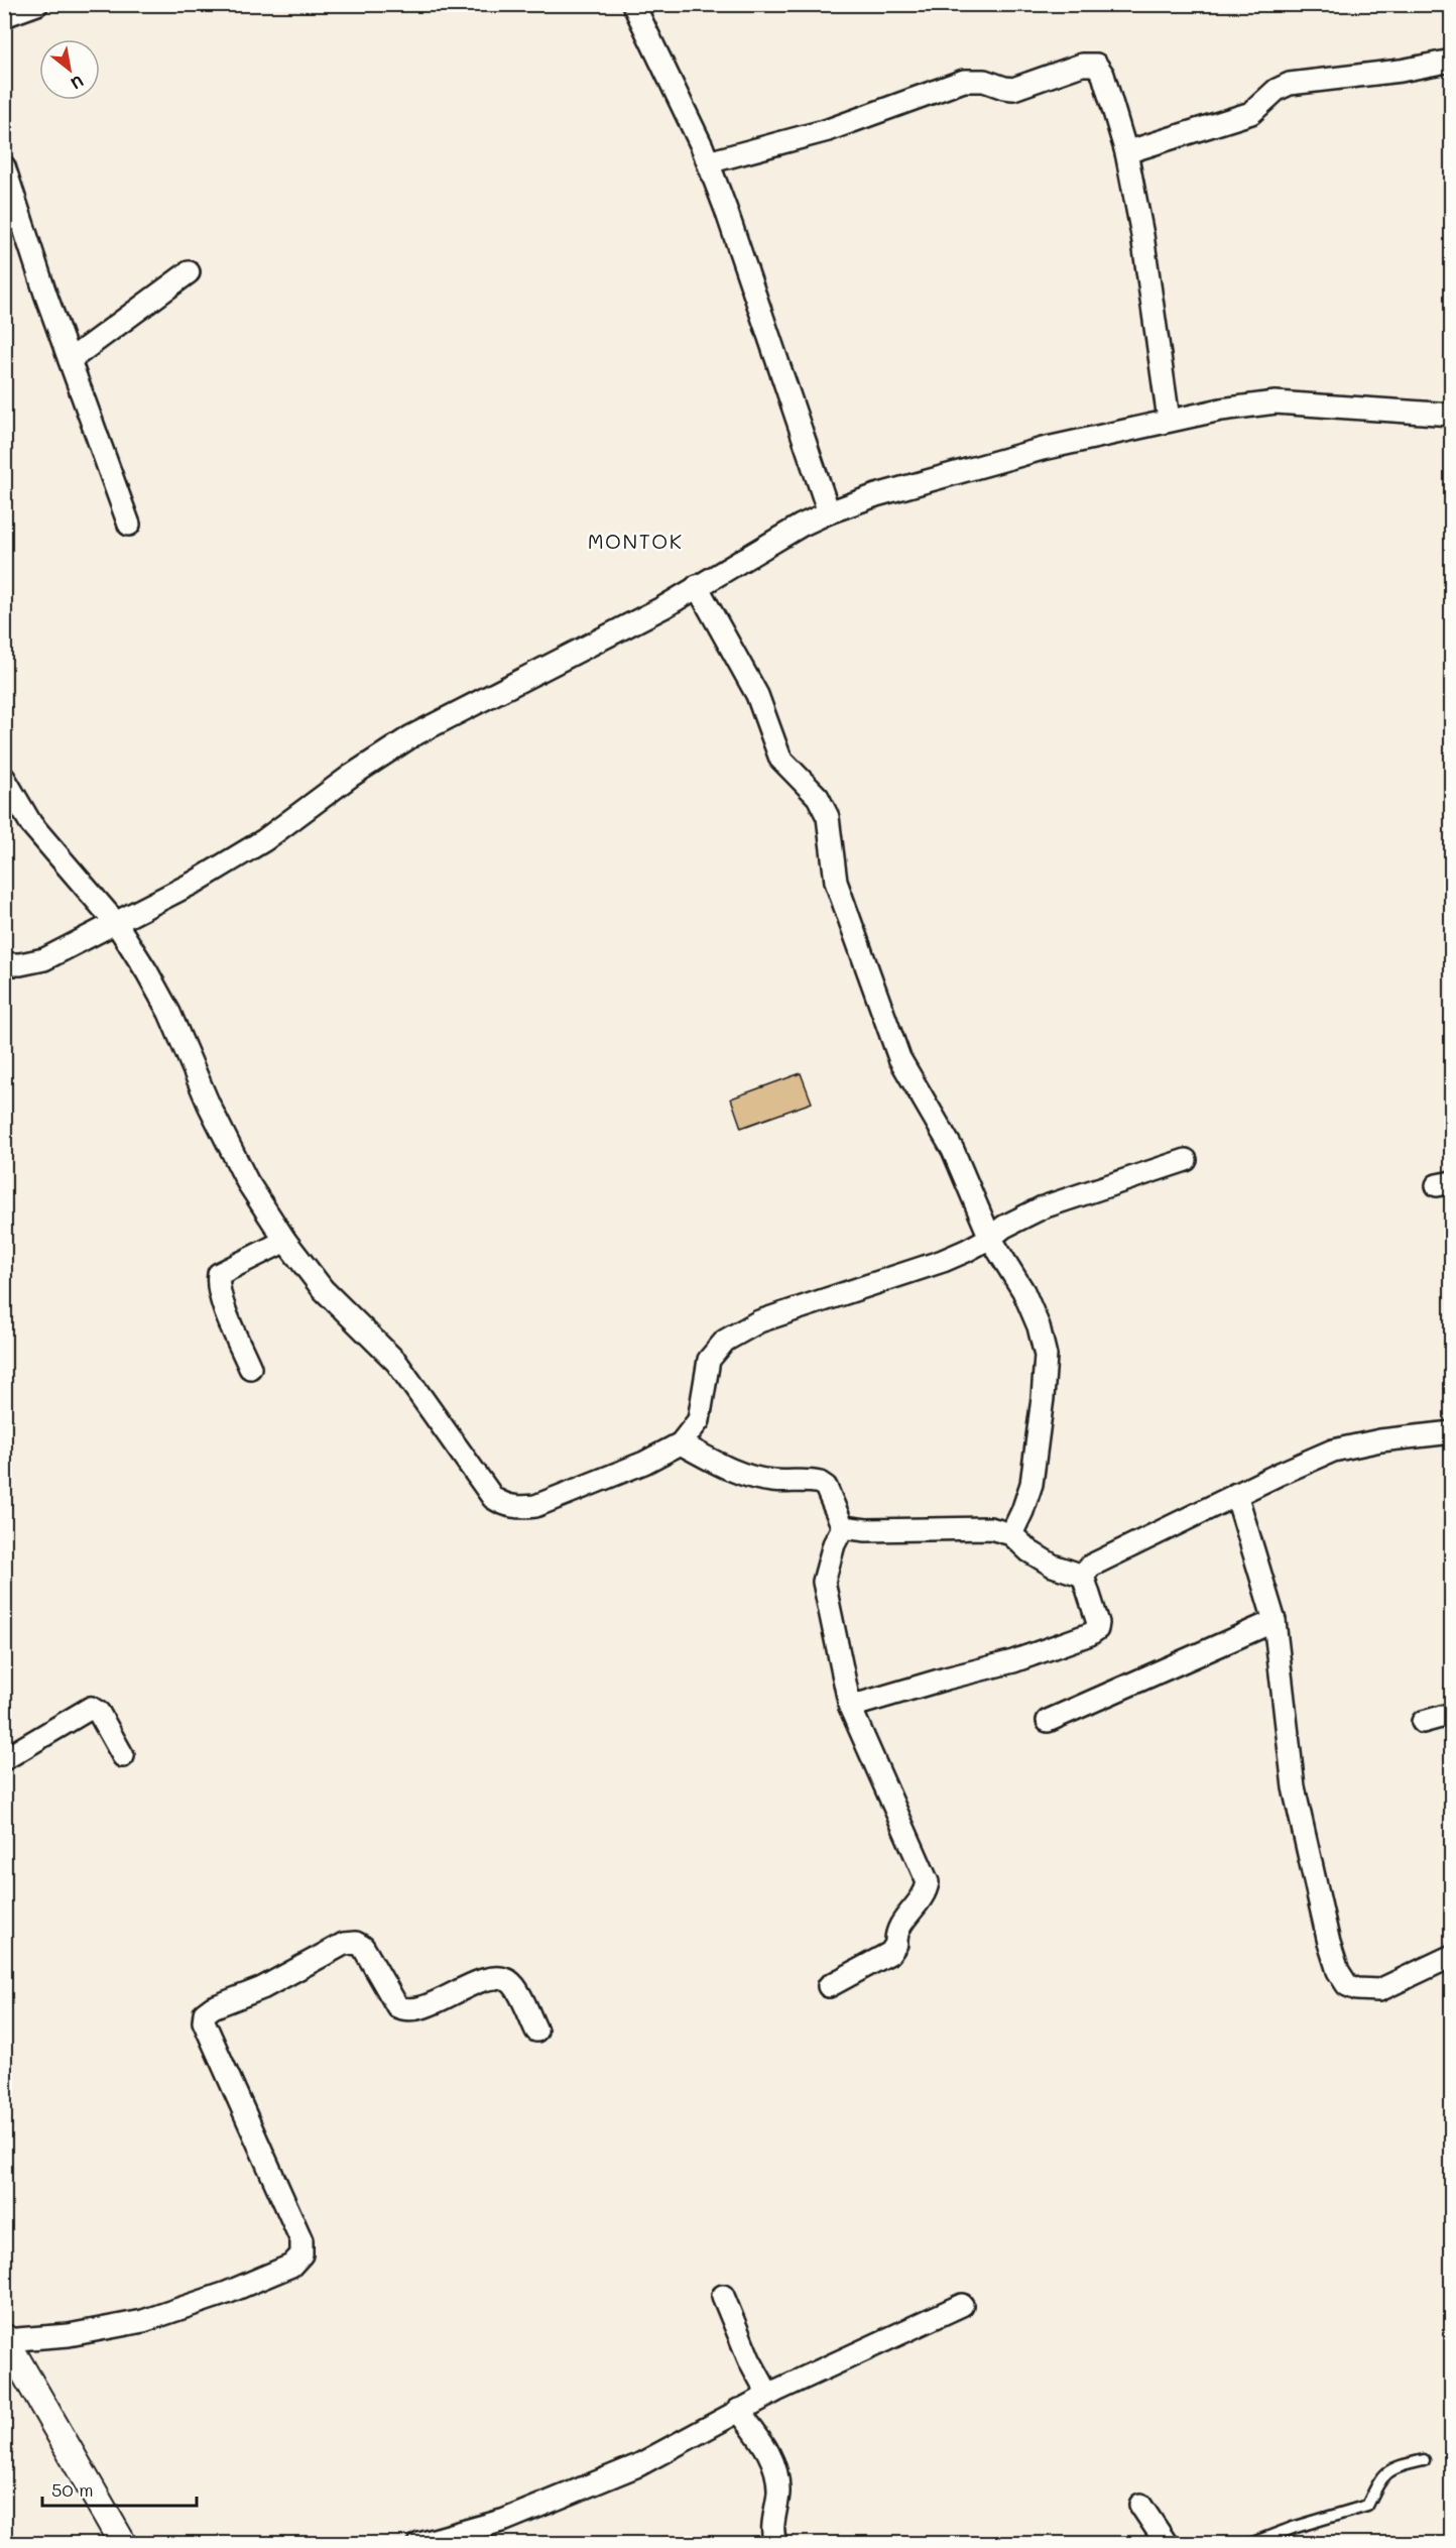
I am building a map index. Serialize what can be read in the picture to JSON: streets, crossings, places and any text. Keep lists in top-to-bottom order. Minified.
{"districts":["MONTOK"],"scale_bar":"50 m","north":"bottom right"}
